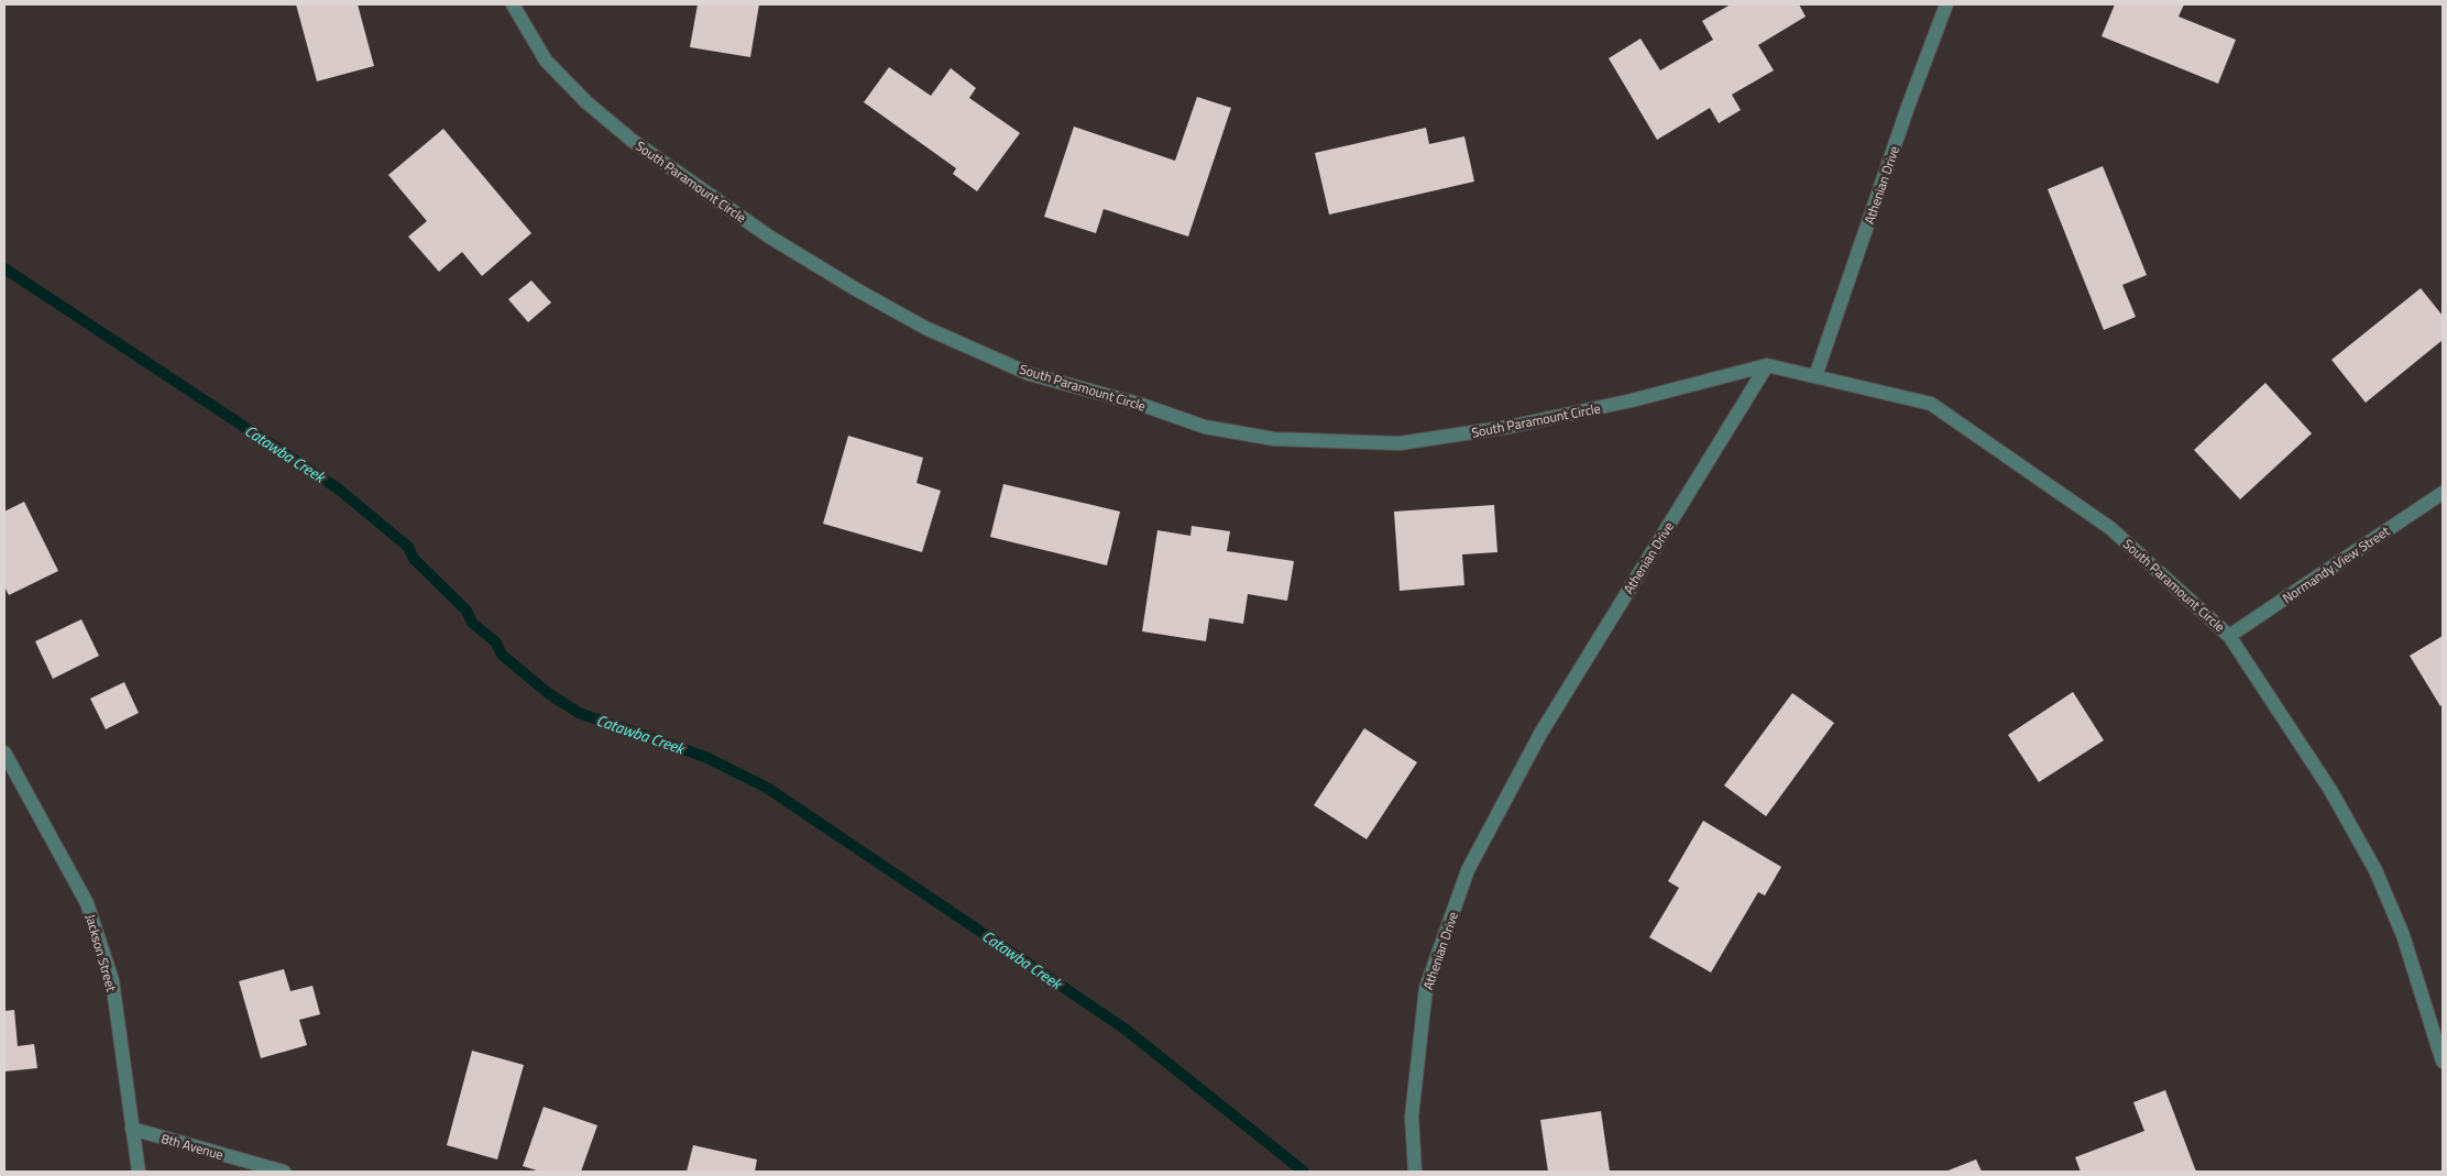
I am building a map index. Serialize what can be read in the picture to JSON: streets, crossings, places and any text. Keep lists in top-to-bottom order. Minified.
{"streets":{"street":["South Paramount Circle","Athenian Drive","Normandy View Street","Jackson Street","8th Avenue"]},"crossings":[["South Paramount Circle","Athenian Drive"],["South Paramount Circle","Normandy View Street"],["Jackson Street","8th Avenue"]],"water":["Catawba Creek"]}
